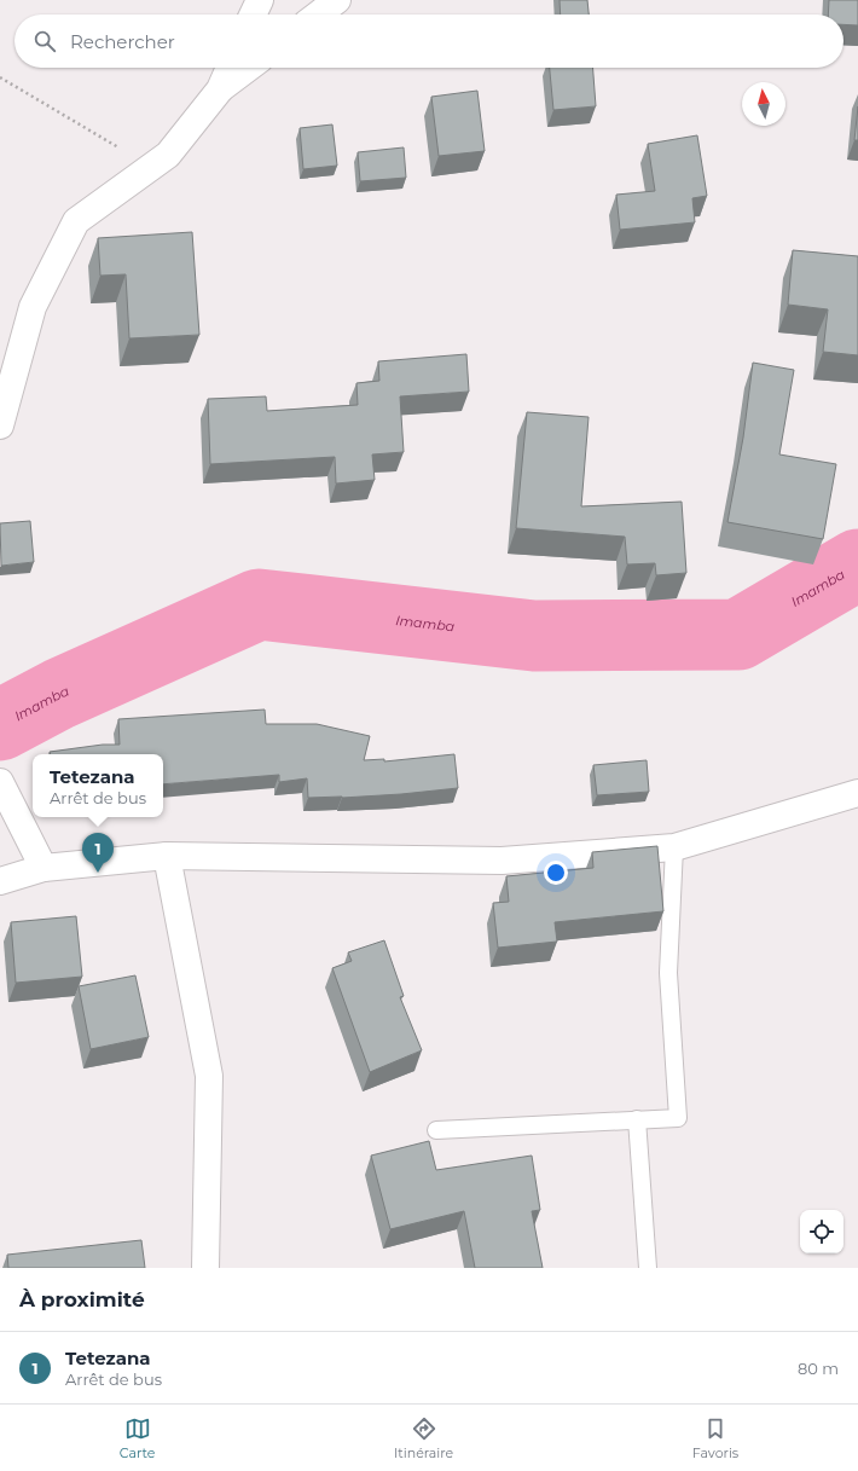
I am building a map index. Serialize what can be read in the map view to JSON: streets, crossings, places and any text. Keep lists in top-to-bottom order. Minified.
{"water":["Imamba"],"north":"top","page":{"search":"Rechercher","popup":["Tetezana","Arrêt de bus"],"pins":"1","heading":"À proximité","list":[{"mark":"1","name":"Tetezana","note":"Arrêt de bus","value":"80 m"}],"nav":["Carte","Itinéraire","Favoris"]}}
